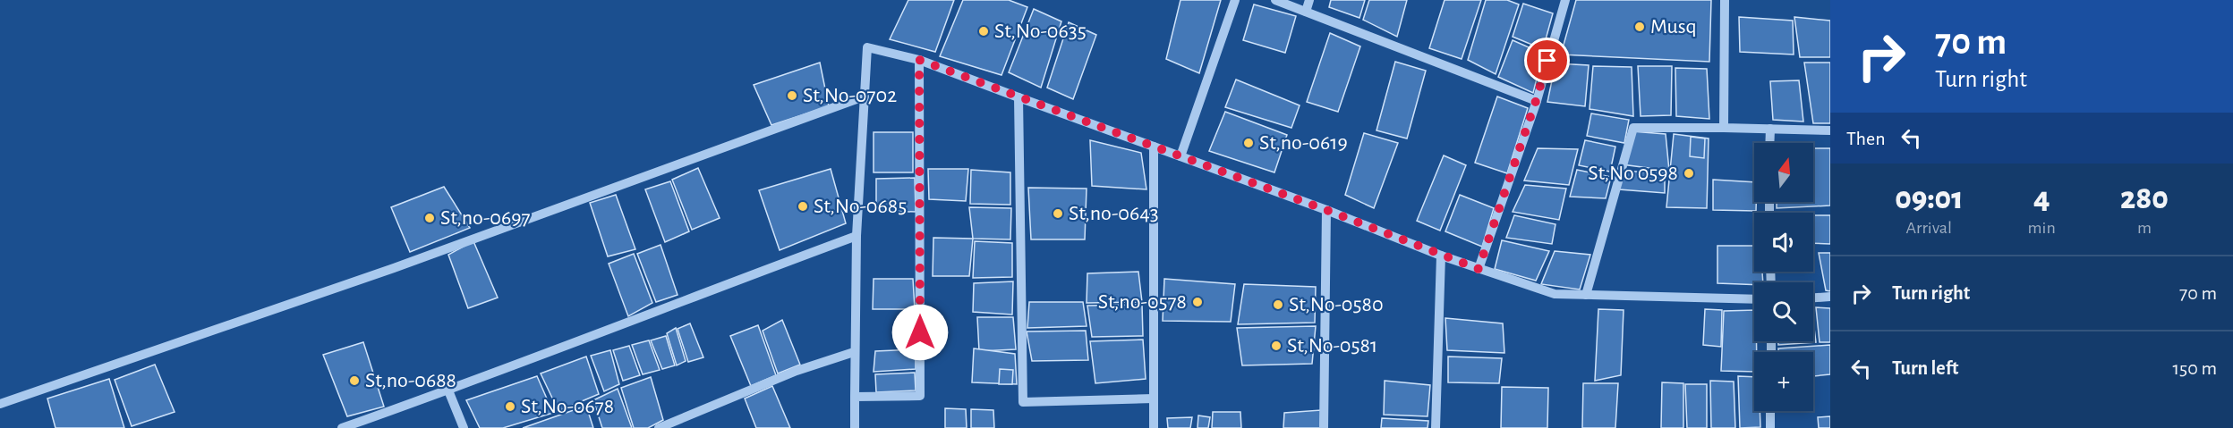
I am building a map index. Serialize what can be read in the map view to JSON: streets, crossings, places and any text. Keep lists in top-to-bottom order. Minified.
{"places":["Musq","St,No-0635","St,No-0702","St,no-0619","St,No 0598","St,No-0685","St,no-0643","St,no-0697","St,no-0578","St,No-0580","St,No-0581","St,no-0688","St,No-0678"],"north":"top","page":{"turn":["70 m","Turn right"],"then":"Then","map_buttons":"+","eta":["09:01","Arrival","4","min","280","m"],"list":[{"name":"Turn right","value":"70 m"},{"name":"Turn left","value":"150 m"}]}}
